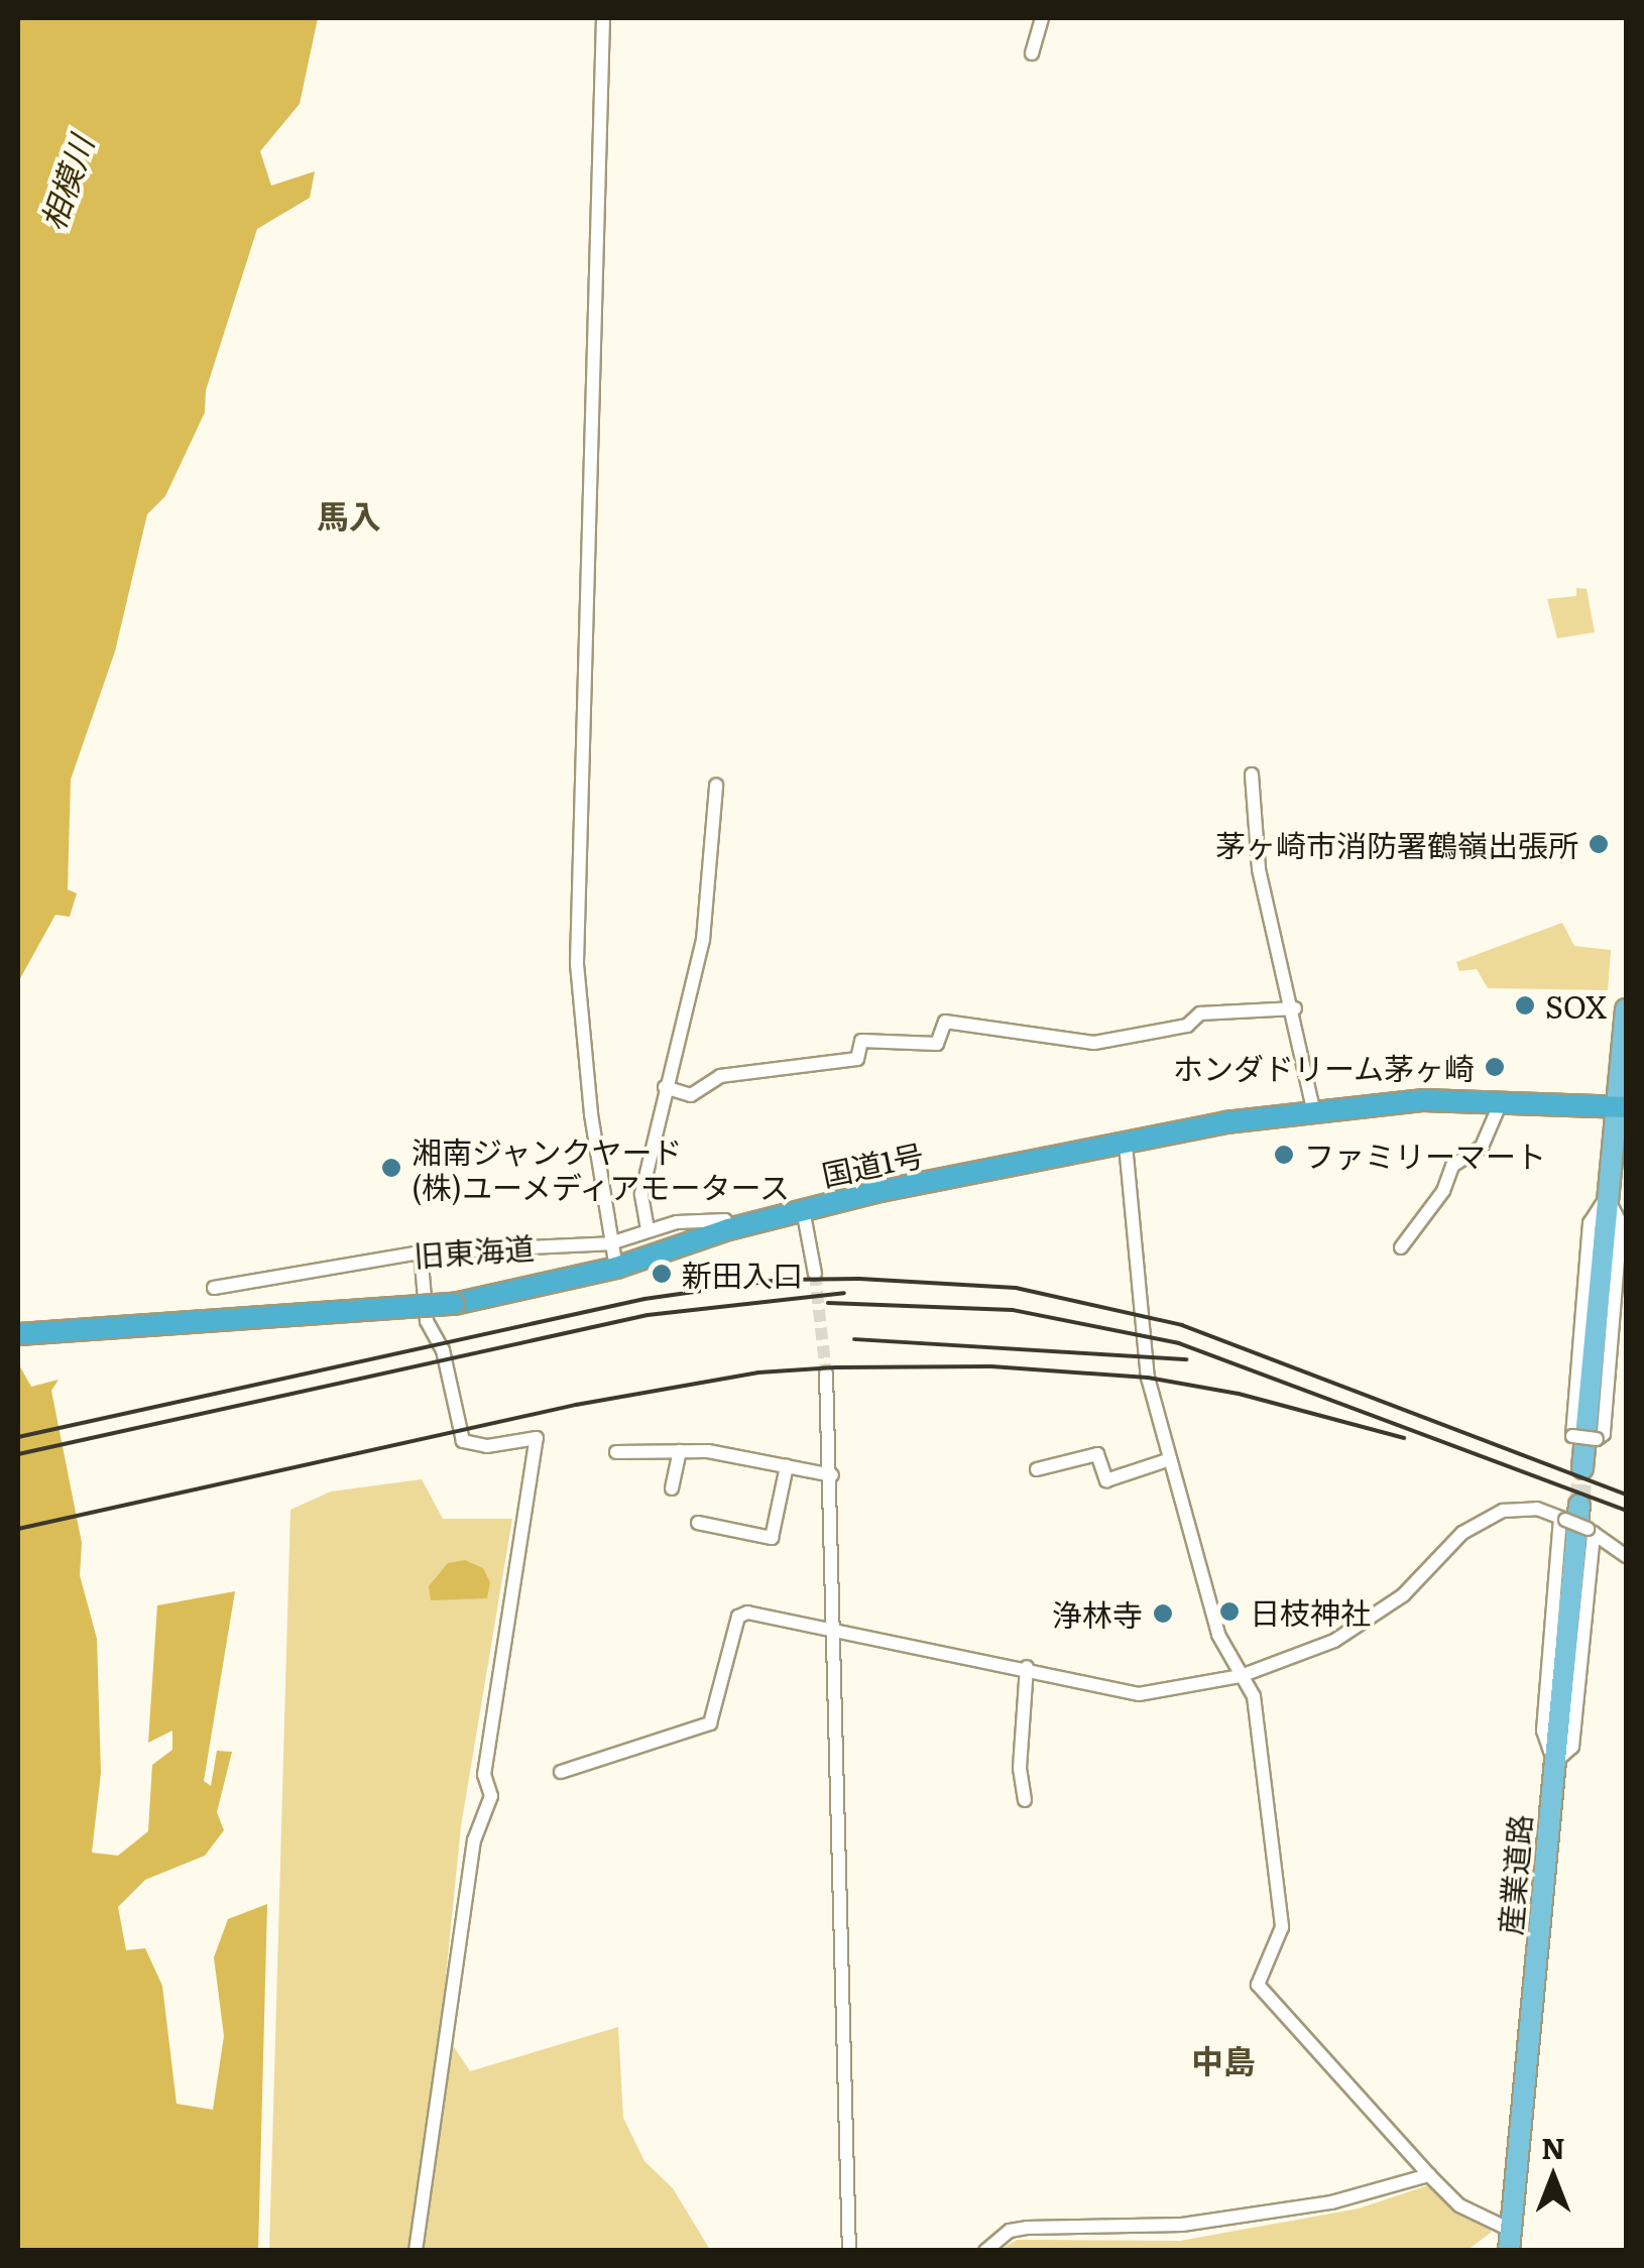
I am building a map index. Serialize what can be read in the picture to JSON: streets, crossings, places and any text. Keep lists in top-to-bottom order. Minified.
{"streets":{"highway":["国道1号"],"main road":["産業道路"],"street":["旧東海道"]},"crossings":[["国道1号","旧東海道"]],"districts":["馬入","中島"],"water":["相模川"],"places":["茅ヶ崎市消防署鶴嶺出張所","SOX","ホンダドリーム茅ヶ崎","ファミリーマート","湘南ジャンクヤード (株)ユーメディアモータース","新田入口","日枝神社","浄林寺"],"north":"top"}
